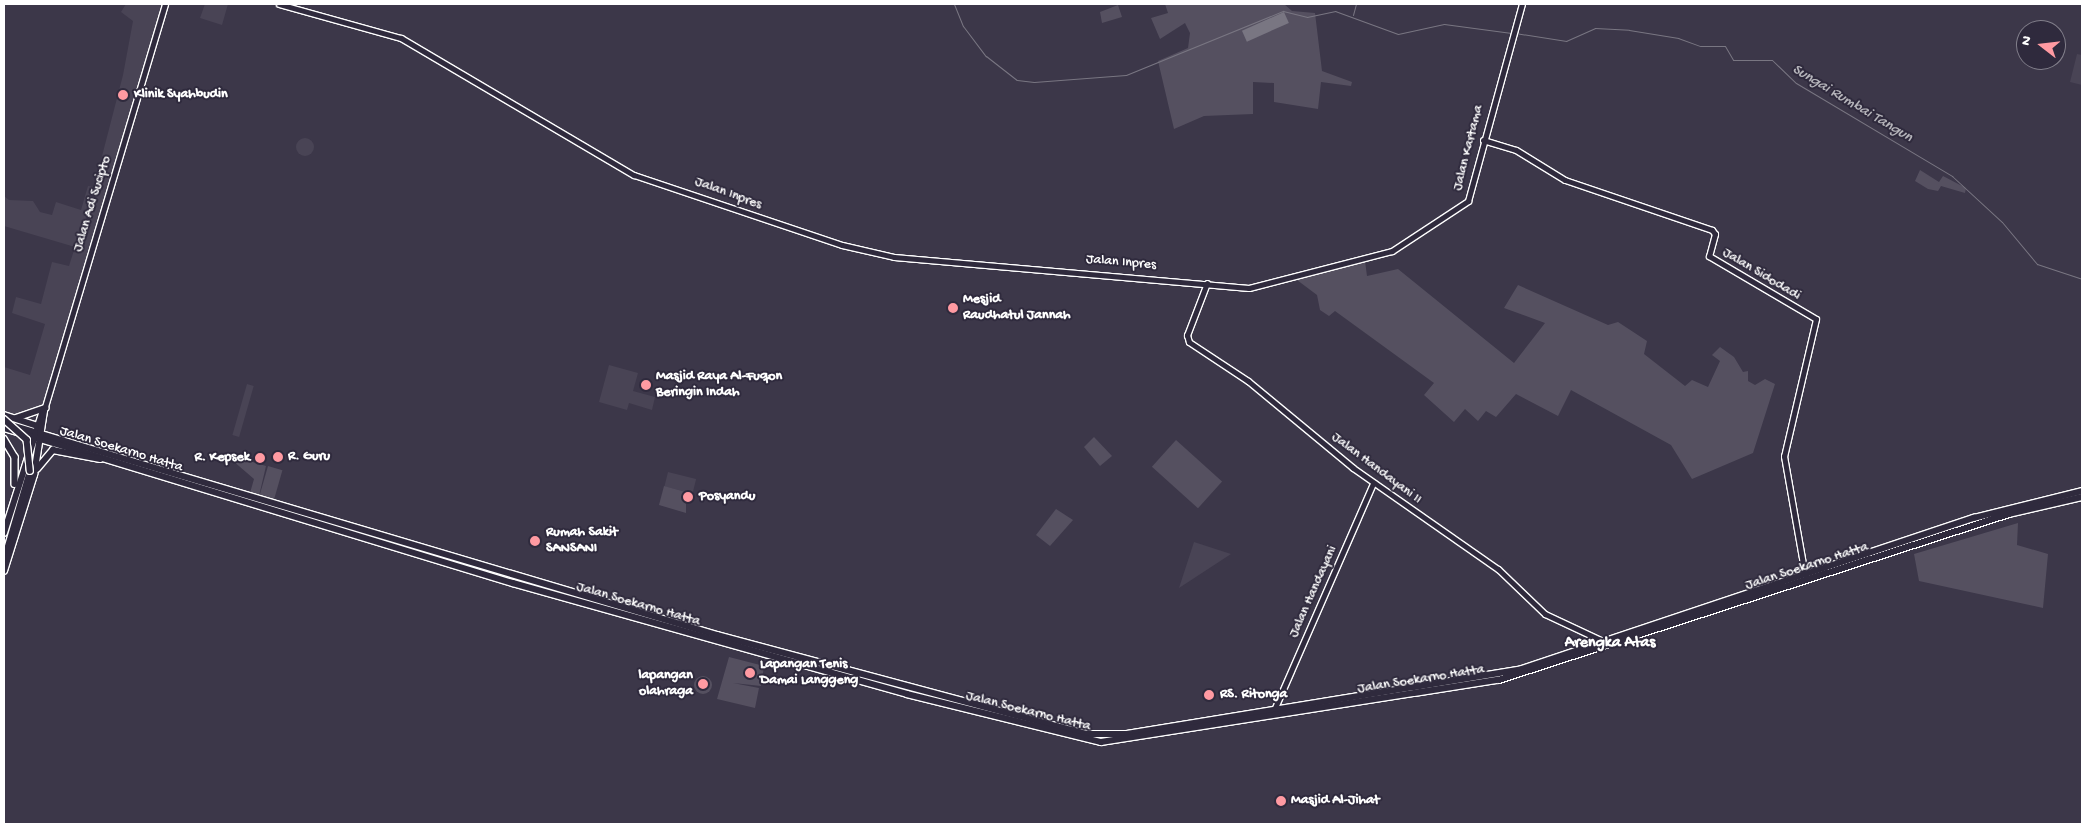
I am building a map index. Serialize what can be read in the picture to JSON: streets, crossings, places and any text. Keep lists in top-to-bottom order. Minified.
{"streets":{"main road":["Jalan Kartama","Jalan Inpres","Jalan Adi Sucipto","Jalan Sidodadi","Jalan Soekarno Hatta","Jalan Handayani II","Jalan Handayani"]},"crossings":[["Jalan Kartama","Jalan Inpres"],["Jalan Kartama","Jalan Sidodadi"],["Jalan Kartama","Jalan Handayani II"],["Jalan Inpres","Jalan Handayani II"],["Jalan Adi Sucipto","Jalan Soekarno Hatta"],["Jalan Sidodadi","Jalan Soekarno Hatta"],["Jalan Soekarno Hatta","Jalan Handayani II"],["Jalan Soekarno Hatta","Jalan Handayani"],["Jalan Handayani II","Jalan Handayani"]],"districts":["Arengka Atas"],"water":["Sungai Rumbai Tangun"],"places":["Klinik Syahbudin","Mesjid Raudhatul Jannah","Masjid Raya Al-Fuqon Beringin Indah","R. Guru","R. Kepsek","Posyandu","Rumah Sakit SANSANI","Lapangan Tenis Damai Langgeng","lapangan olahraga","RS. Ritonga","Masjid Al-Jihat"],"north":"left"}
